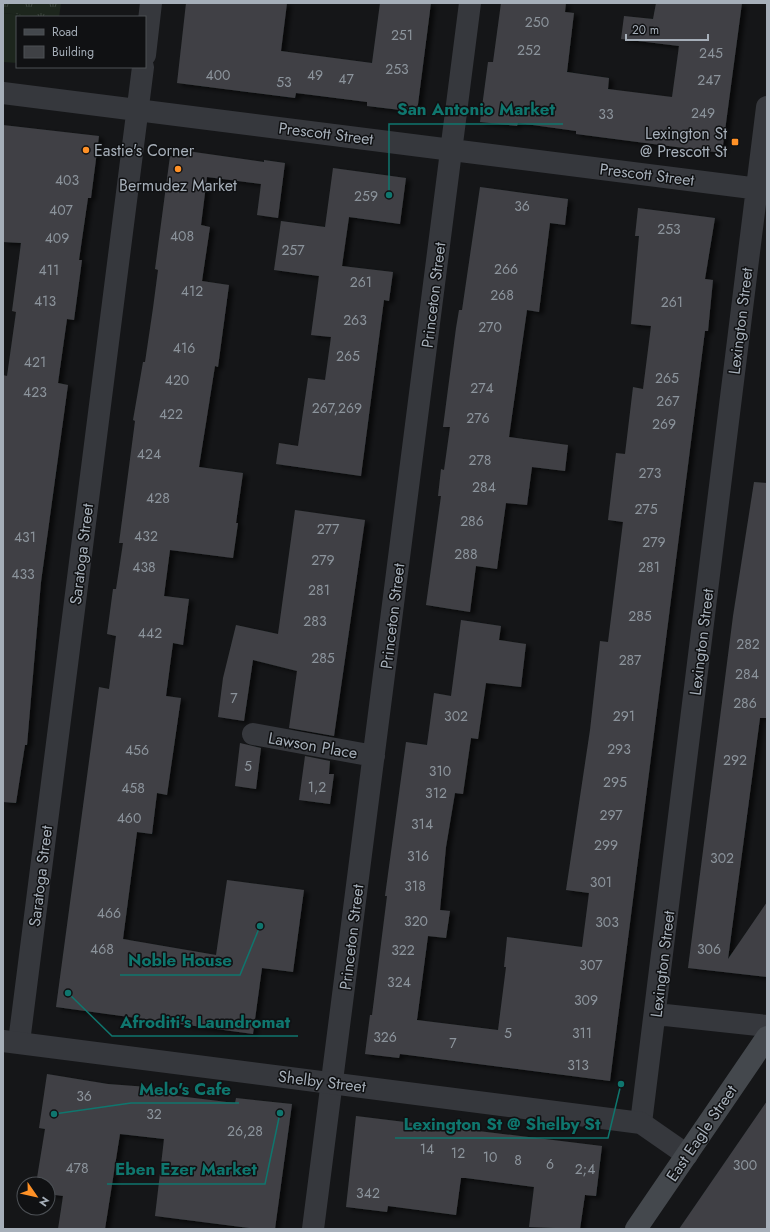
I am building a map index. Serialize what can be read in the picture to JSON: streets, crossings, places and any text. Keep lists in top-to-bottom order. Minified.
{"streets":{"main road":["East Eagle Street"],"street":["Prescott Street","Princeton Street","Lexington Street","Saratoga Street","Lawson Place","Shelby Street"]},"crossings":[["Prescott Street","Princeton Street"],["Prescott Street","Lexington Street"],["Prescott Street","Saratoga Street"],["Princeton Street","Lawson Place"],["Princeton Street","Shelby Street"],["Lexington Street","Shelby Street"],["Saratoga Street","Shelby Street"]],"places":{"transit":["Lexington St @ Prescott St"],"other":["Eastie's Corner","Bermudez Market","San Antonio Market","Noble House","Afroditi's Laundromat","Lexington St @ Shelby St","Eben Ezer Market","Melo's Cafe"]},"house_numbers":["250","251","252","245","253","400","49","47","247","53","249","33","403","259","36","407","253","408","409","257","266","411","261","412","268","413","261","263","270","416","265","421","265","420","274","423","267","267,269","422","276","269","424","278","273","284","428","275","286","277","432","431","279","288","279","438","281","433","281","285","283","442","282","285","287","284","7","286","302","291","293","456","292","5","310","295","1,2","458","312","297","460","314","299","316","302","301","318","466","320","303","468","306","322","307","324","309","5","311","326","7","313","36","32","26,28","14","12","10","8","6","300","478","2;4","342"],"legend":["Road","Building"],"scale_bar":"20 m","north":"bottom right"}
